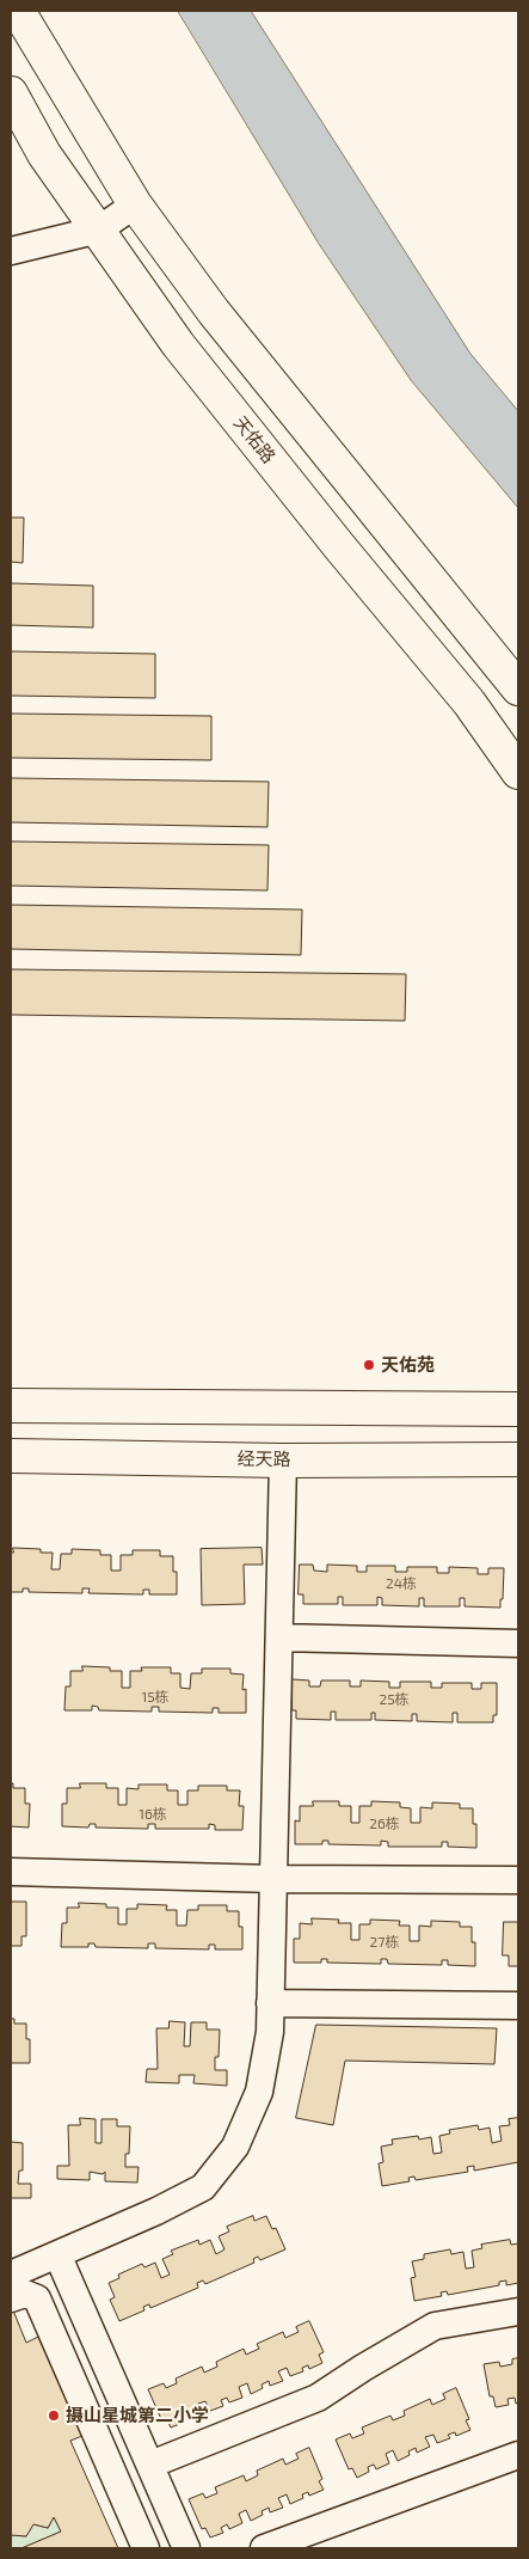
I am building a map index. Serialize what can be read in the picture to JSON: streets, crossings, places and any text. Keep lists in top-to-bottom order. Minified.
{"streets":{"main road":["天佑路","经天路"]},"places":["天佑苑","摄山星城第二小学"],"house_numbers":["24栋","15栋","25栋","16栋","26栋","27栋"]}
